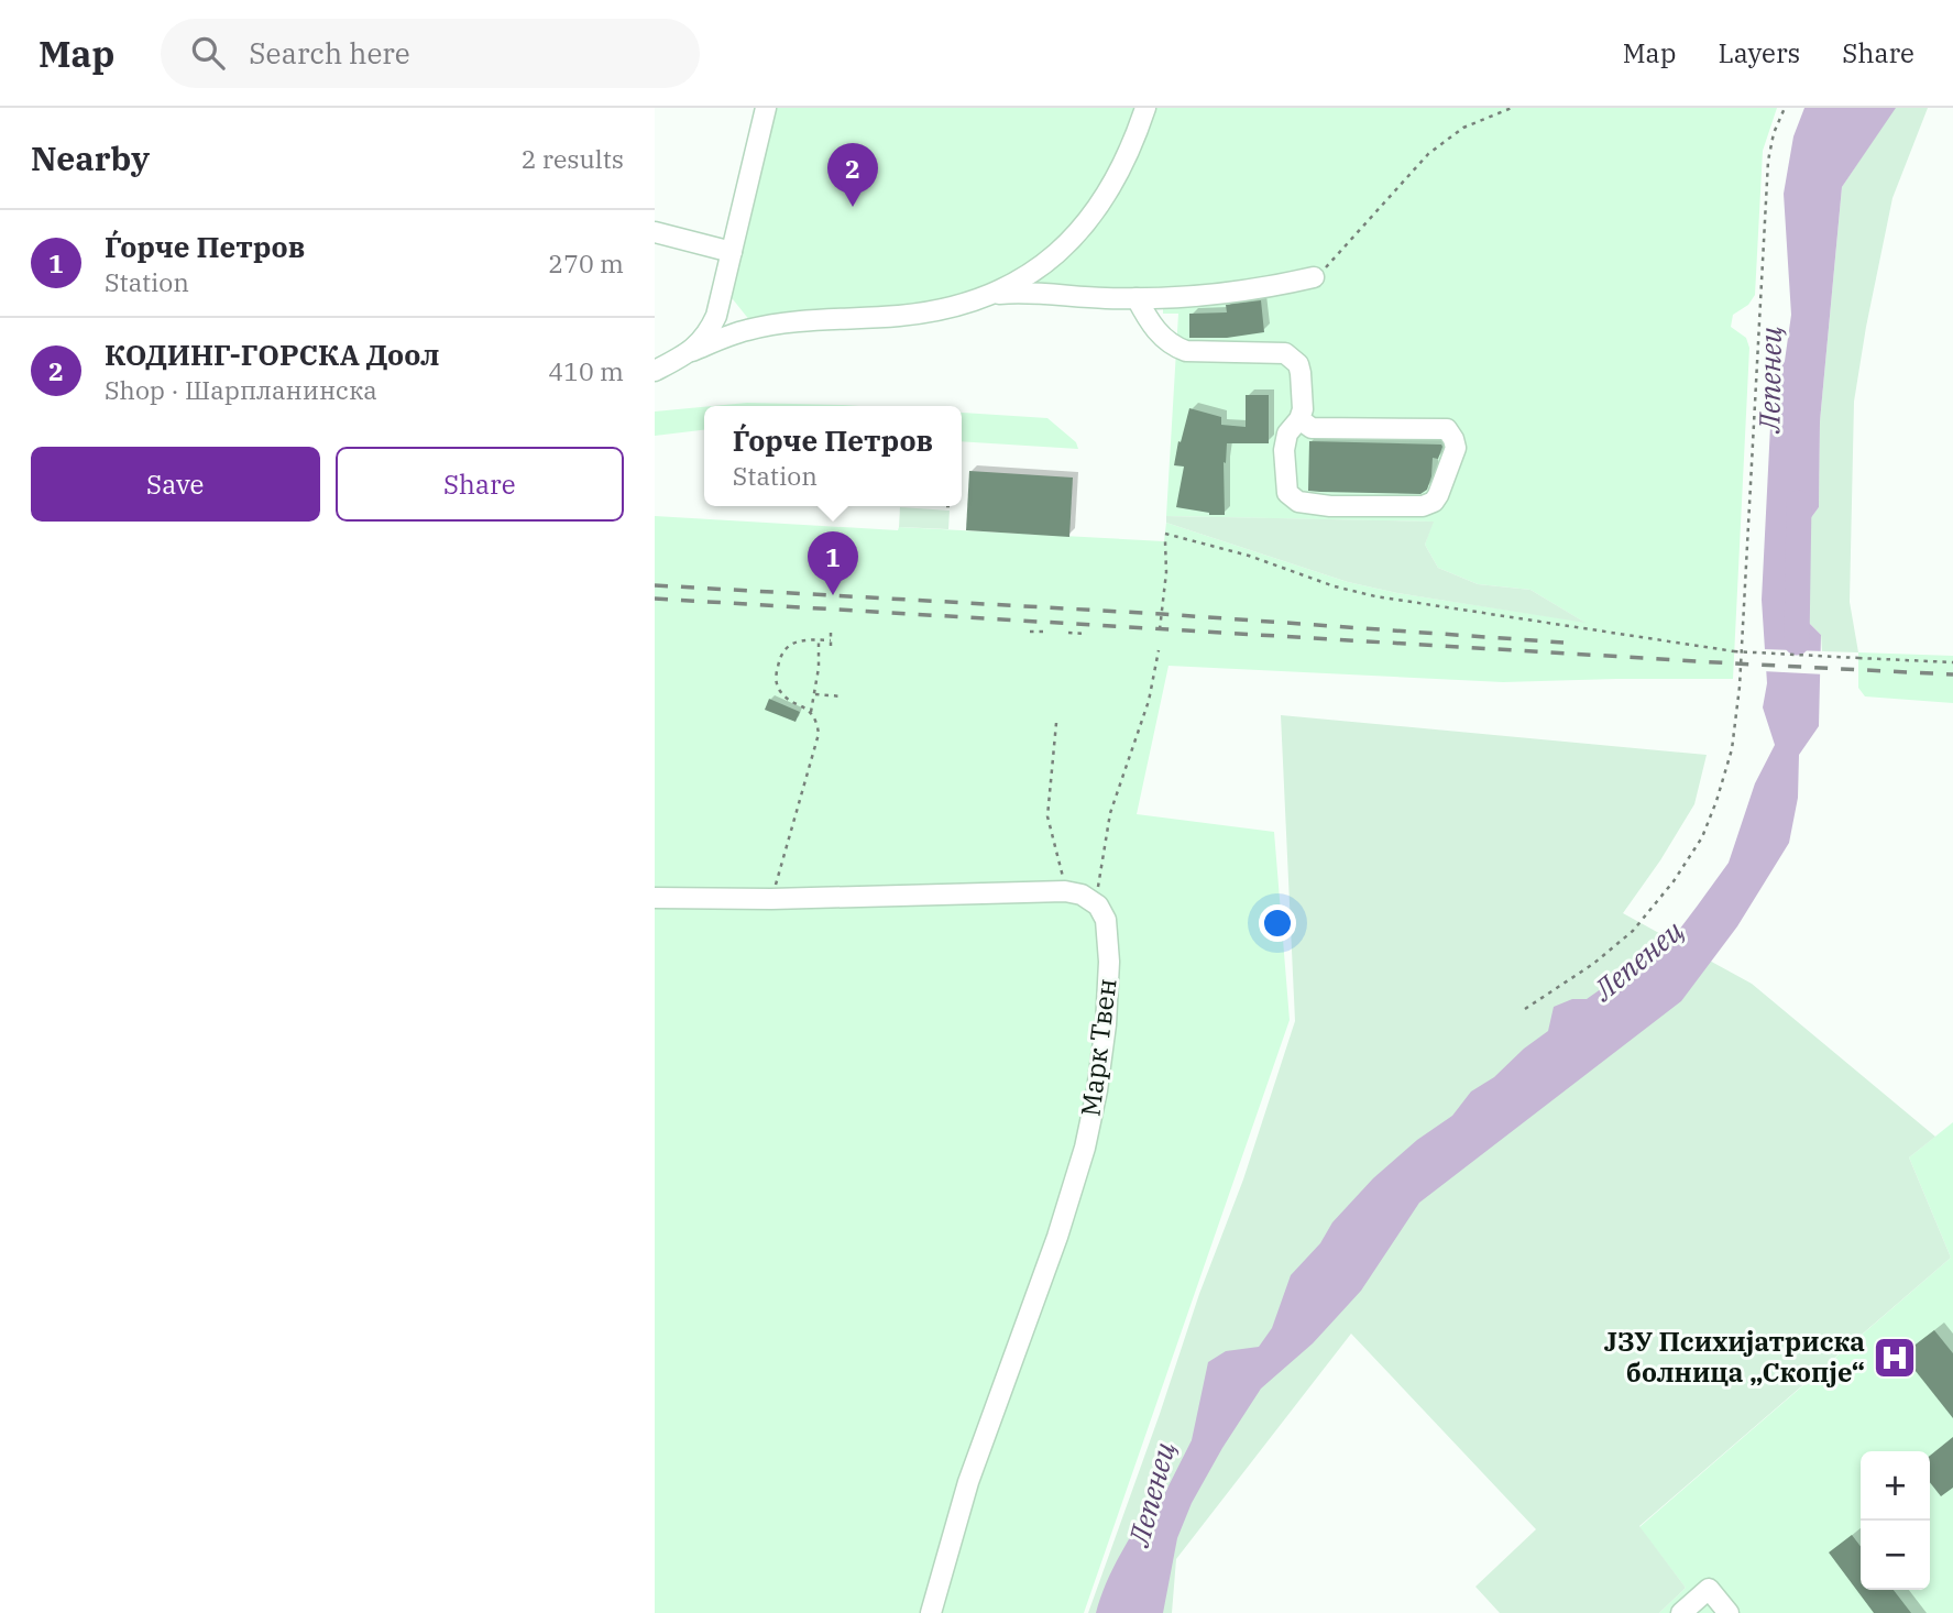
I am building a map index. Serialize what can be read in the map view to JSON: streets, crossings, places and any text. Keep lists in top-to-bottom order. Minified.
{"streets":{"street":["Марк Твен"]},"water":["Лепенец"],"places":{"hospital":["ЈЗУ Психијатриска болница „Скопје“"]},"page":{"header":"Map","search":"Search here","nav":["Map","Layers","Share"],"heading":["Nearby","2 results"],"pins":["2","1"],"list":[{"mark":"1","name":"Ѓорче Петров","note":"Station","value":"270 m"},{"mark":"2","name":"КОДИНГ-ГОРСКА Доол","note":"Shop · Шарпланинска","value":"410 m"}],"popup":["Ѓорче Петров","Station"],"buttons":["Save","Share"],"map_buttons":["+","−"]}}
